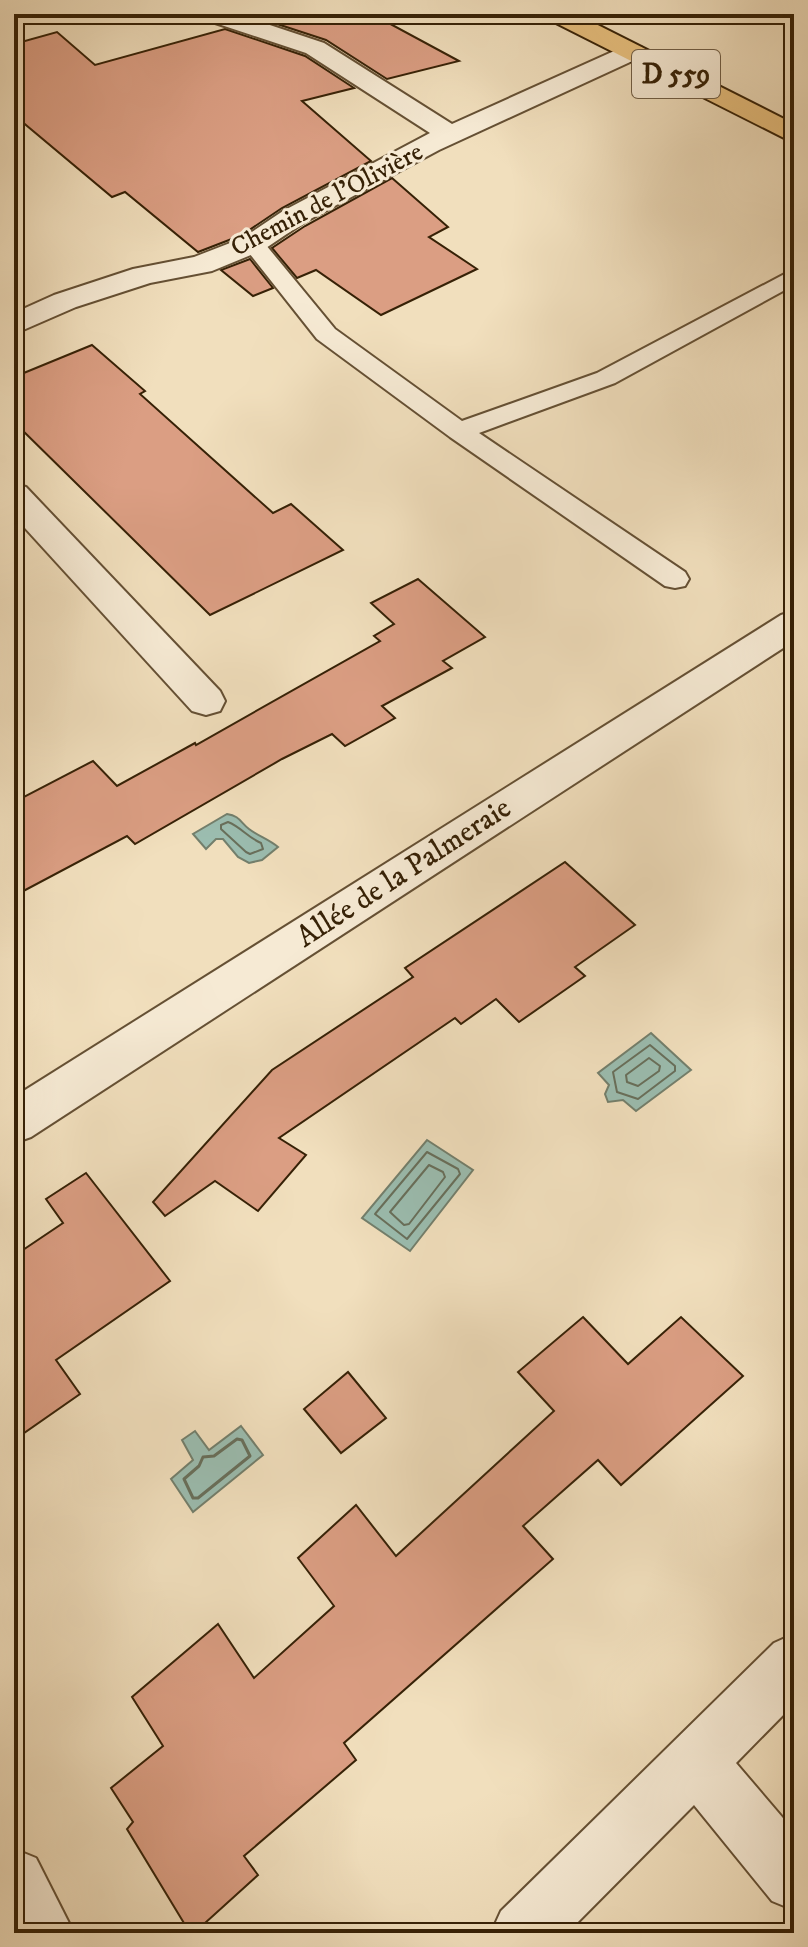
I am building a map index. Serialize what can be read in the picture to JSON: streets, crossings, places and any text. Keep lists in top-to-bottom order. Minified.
{"streets":{"main road":["D 559"],"street":["Chemin de l'Olivière","Allée de la Palmeraie"]},"crossings":[["D 559","Chemin de l'Olivière"]]}
